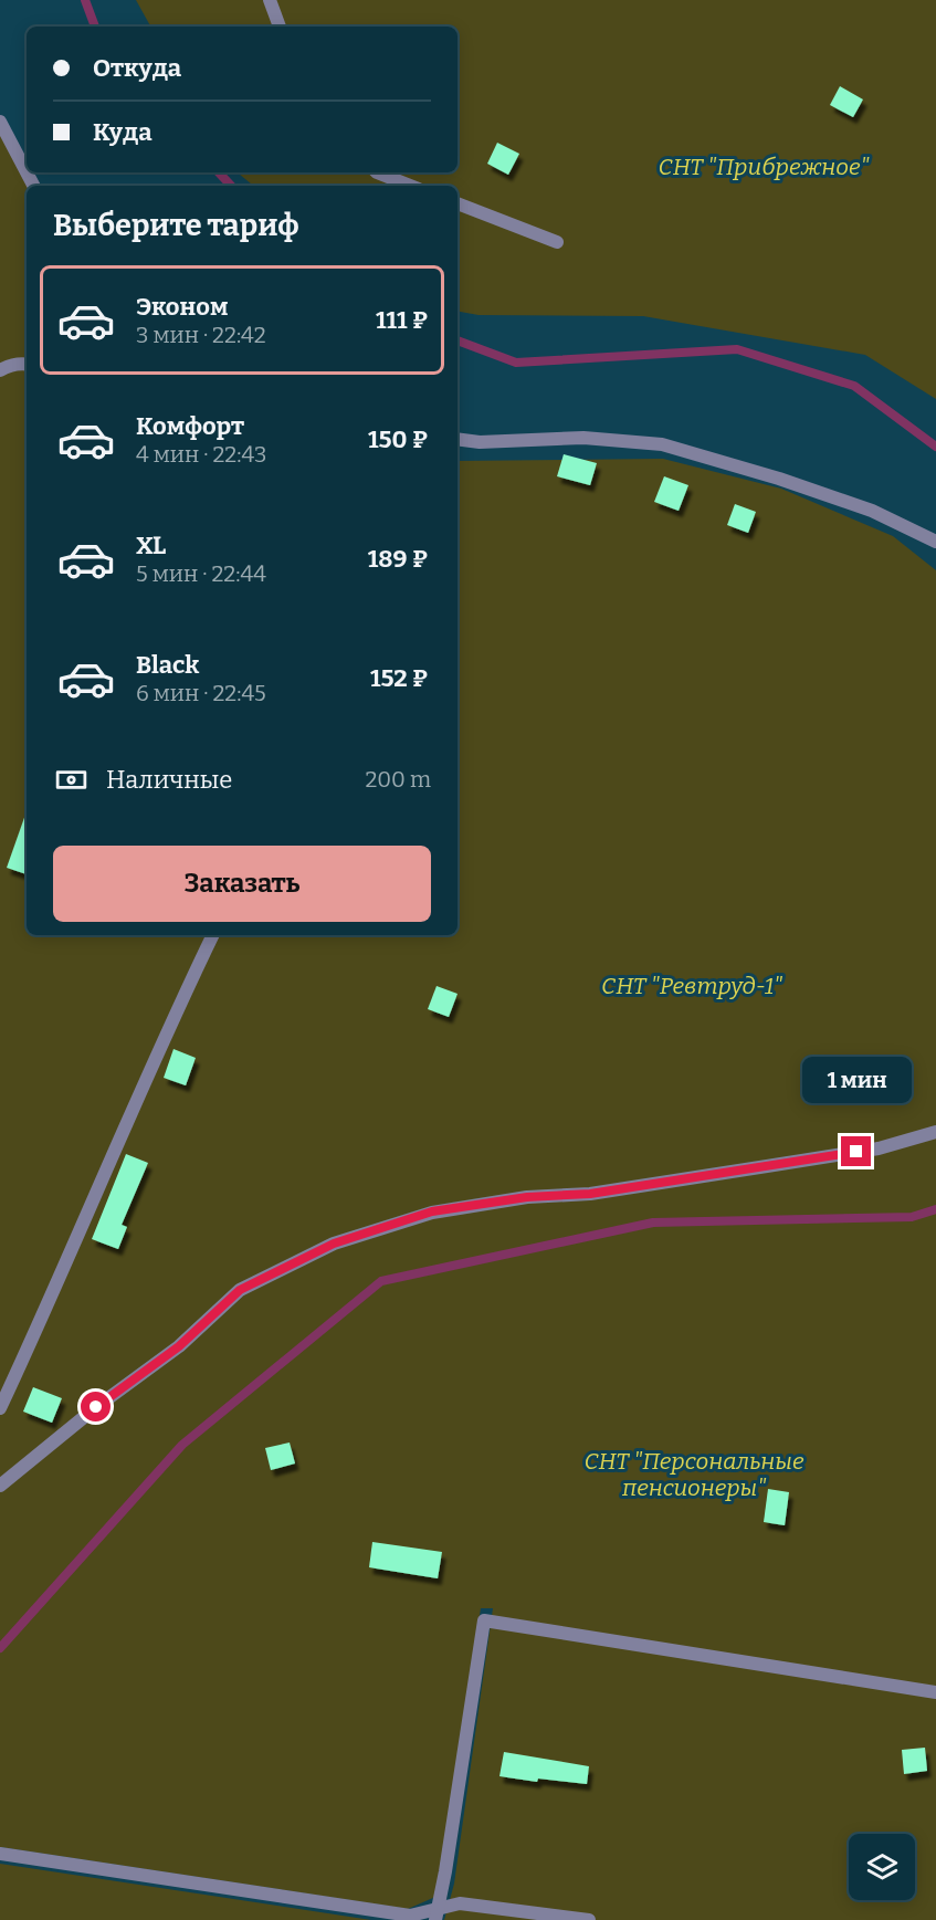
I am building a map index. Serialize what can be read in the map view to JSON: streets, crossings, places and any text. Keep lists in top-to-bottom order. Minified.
{"parks":["СНТ \"Прибрежное\"","СНТ \"Ревтруд-1\"","СНТ \"Персональные пенсионеры\""],"page":{"banner":["Откуда","Куда"],"heading":"Выберите тариф","list":[{"name":"Эконом","note":"3 мин · 22:42","value":"111 ₽"},{"name":"Комфорт","note":"4 мин · 22:43","value":"150 ₽"},{"name":"XL","note":"5 мин · 22:44","value":"189 ₽"},{"name":"Black","note":"6 мин · 22:45","value":"152 ₽"}],"pay":["Наличные","200 m"],"buttons":"Заказать","bubble":"1 мин"}}
